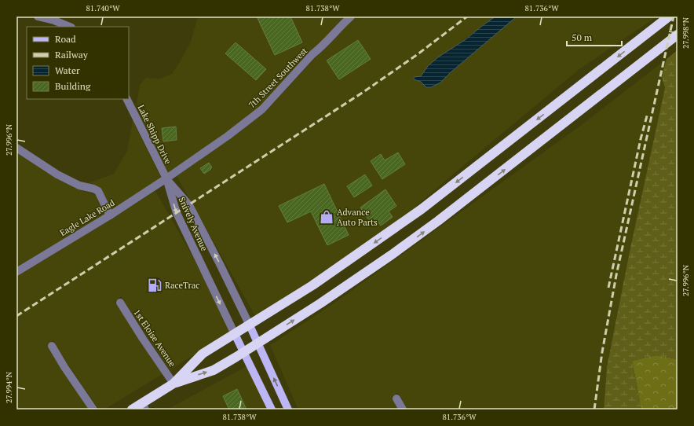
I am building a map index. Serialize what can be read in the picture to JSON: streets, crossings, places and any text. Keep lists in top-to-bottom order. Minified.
{"streets":{"main road":["Snively Avenue"],"street":["7th Street Southwest","Lake Shipp Drive","Eagle Lake Road","1st Eloise Avenue"]},"crossings":[["7th Street Southwest","Lake Shipp Drive"],["7th Street Southwest","Eagle Lake Road"],["7th Street Southwest","Snively Avenue"],["Lake Shipp Drive","Eagle Lake Road"],["Lake Shipp Drive","Snively Avenue"],["Eagle Lake Road","Snively Avenue"]],"places":{"shop":["Advance Auto Parts"],"fuel station":["RaceTrac"]},"legend":["Road","Railway","Water","Building"],"scale_bar":"50 m","coordinates":["81.740°W","81.738°W","81.736°W","27.998°N","27.996°N","27.994°N"]}
